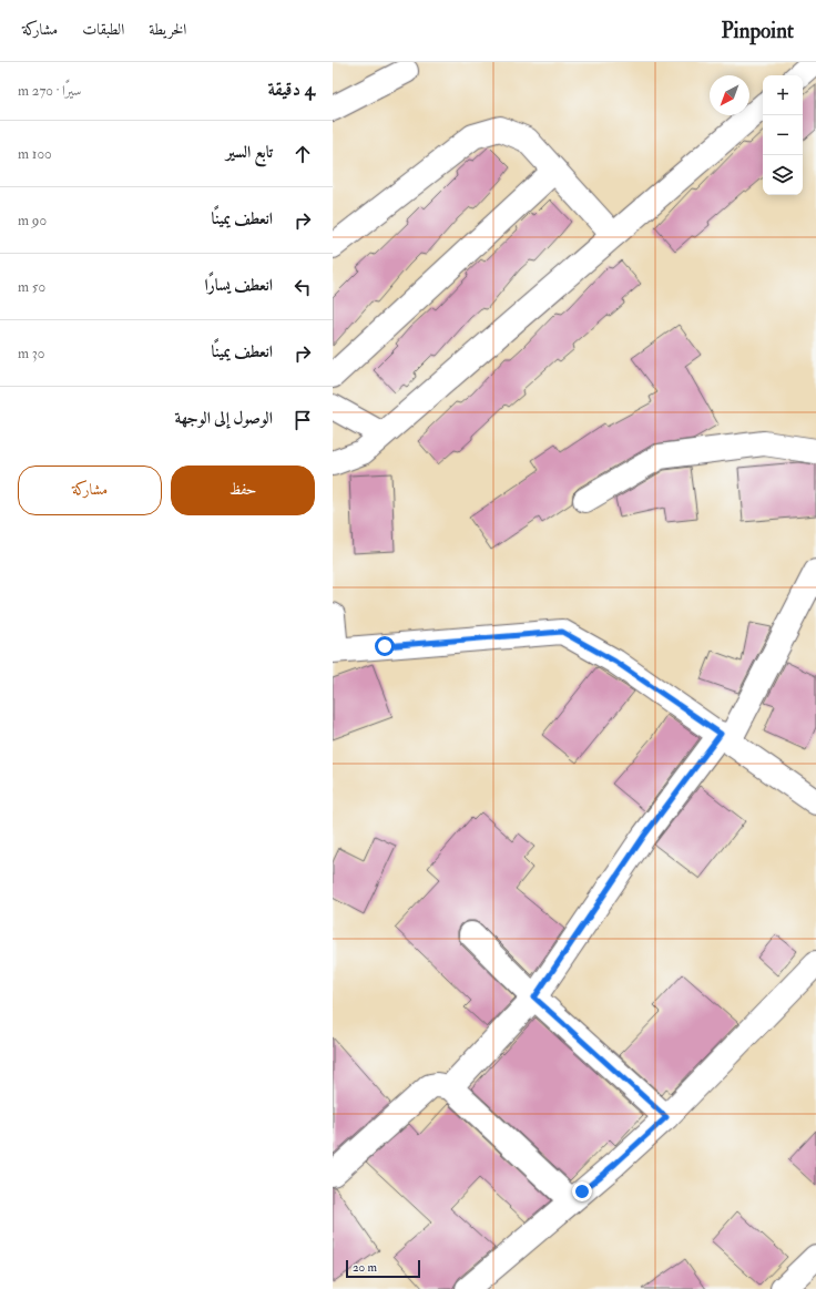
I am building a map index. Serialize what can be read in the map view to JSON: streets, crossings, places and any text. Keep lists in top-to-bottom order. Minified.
{"scale_bar":"20 m","north":"bottom left","page":{"header":"Pinpoint","nav":["الخريطة","الطبقات","مشاركة"],"heading":["4 دقيقة","سيرًا · 270 m"],"map_buttons":["+","−"],"list":[["تابع السير","100 m"],["انعطف يمينًا","90 m"],["انعطف يسارًا","50 m"],["انعطف يمينًا","30 m"],"الوصول إلى الوجهة"],"buttons":["حفظ","مشاركة"],"scale":"20 m"}}
